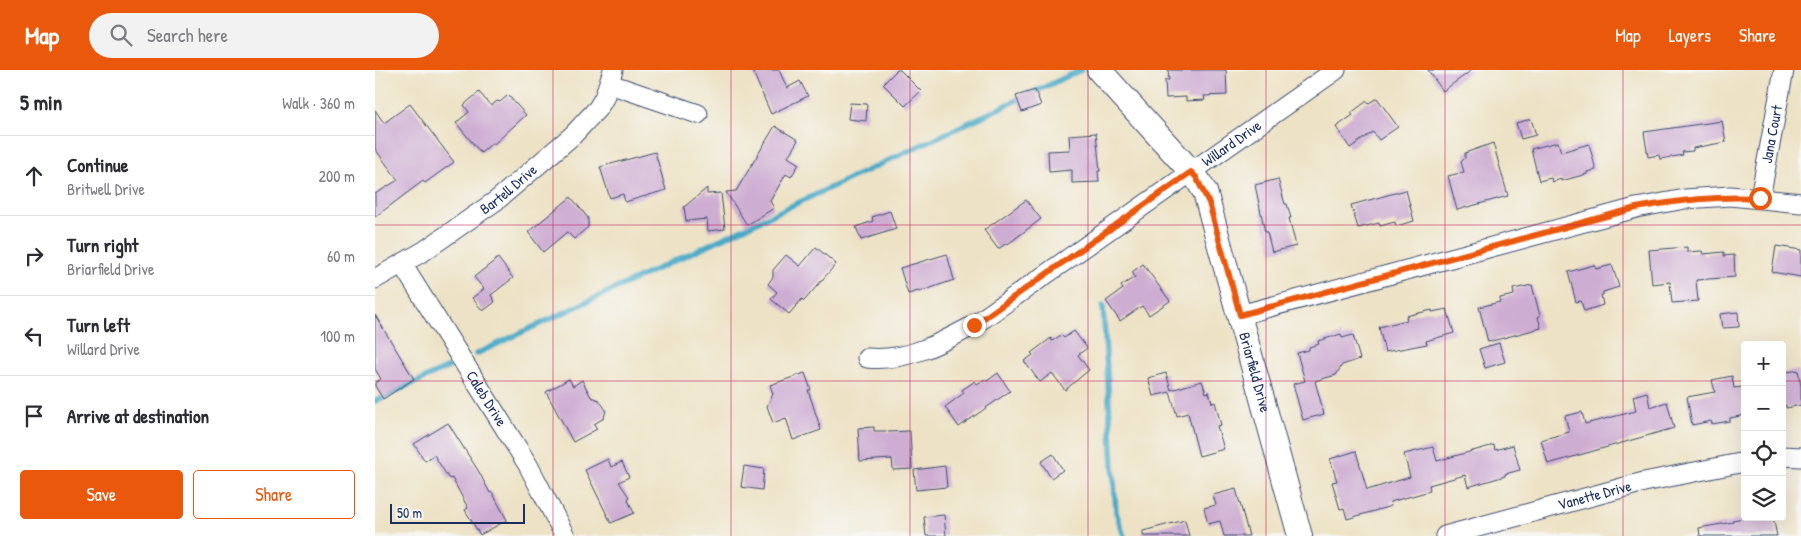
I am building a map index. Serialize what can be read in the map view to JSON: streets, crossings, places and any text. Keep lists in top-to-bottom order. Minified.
{"streets":{"street":["Jana Court","Willard Drive","Bartell Drive","Briarfield Drive","Caleb Drive","Vanette Drive"]},"crossings":[["Willard Drive","Briarfield Drive"],["Bartell Drive","Caleb Drive"]],"scale_bar":"50 m","page":{"header":"Map","search":"Search here","nav":["Map","Layers","Share"],"heading":["5 min","Walk · 360 m"],"list":[["Continue","Britwell Drive","200 m"],["Turn right","Briarfield Drive","60 m"],["Turn left","Willard Drive","100 m"],"Arrive at destination"],"map_buttons":["+","−"],"buttons":["Save","Share"],"scale":"50 m"}}
